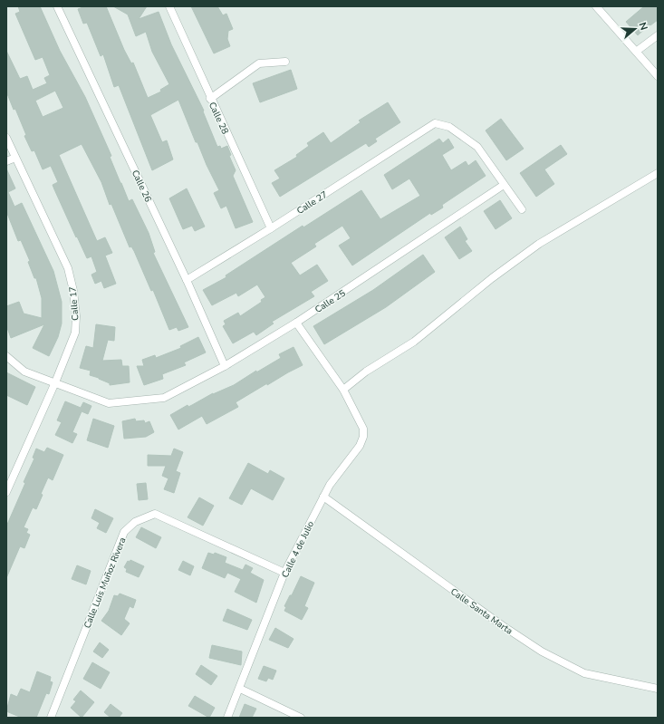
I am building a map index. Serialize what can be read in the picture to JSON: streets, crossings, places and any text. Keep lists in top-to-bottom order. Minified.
{"streets":{"street":["Calle 28","Calle 26","Calle 27","Calle 25","Calle 17","Calle 4 de Julio","Calle Luis Muñoz Rivera","Calle Santa Marta"]},"crossings":[["Calle 28","Calle 27"],["Calle 26","Calle 27"],["Calle 26","Calle 25"],["Calle 27","Calle 25"],["Calle 25","Calle 17"],["Calle 4 de Julio","Calle Luis Muñoz Rivera"],["Calle 4 de Julio","Calle Santa Marta"]],"north":"right"}
